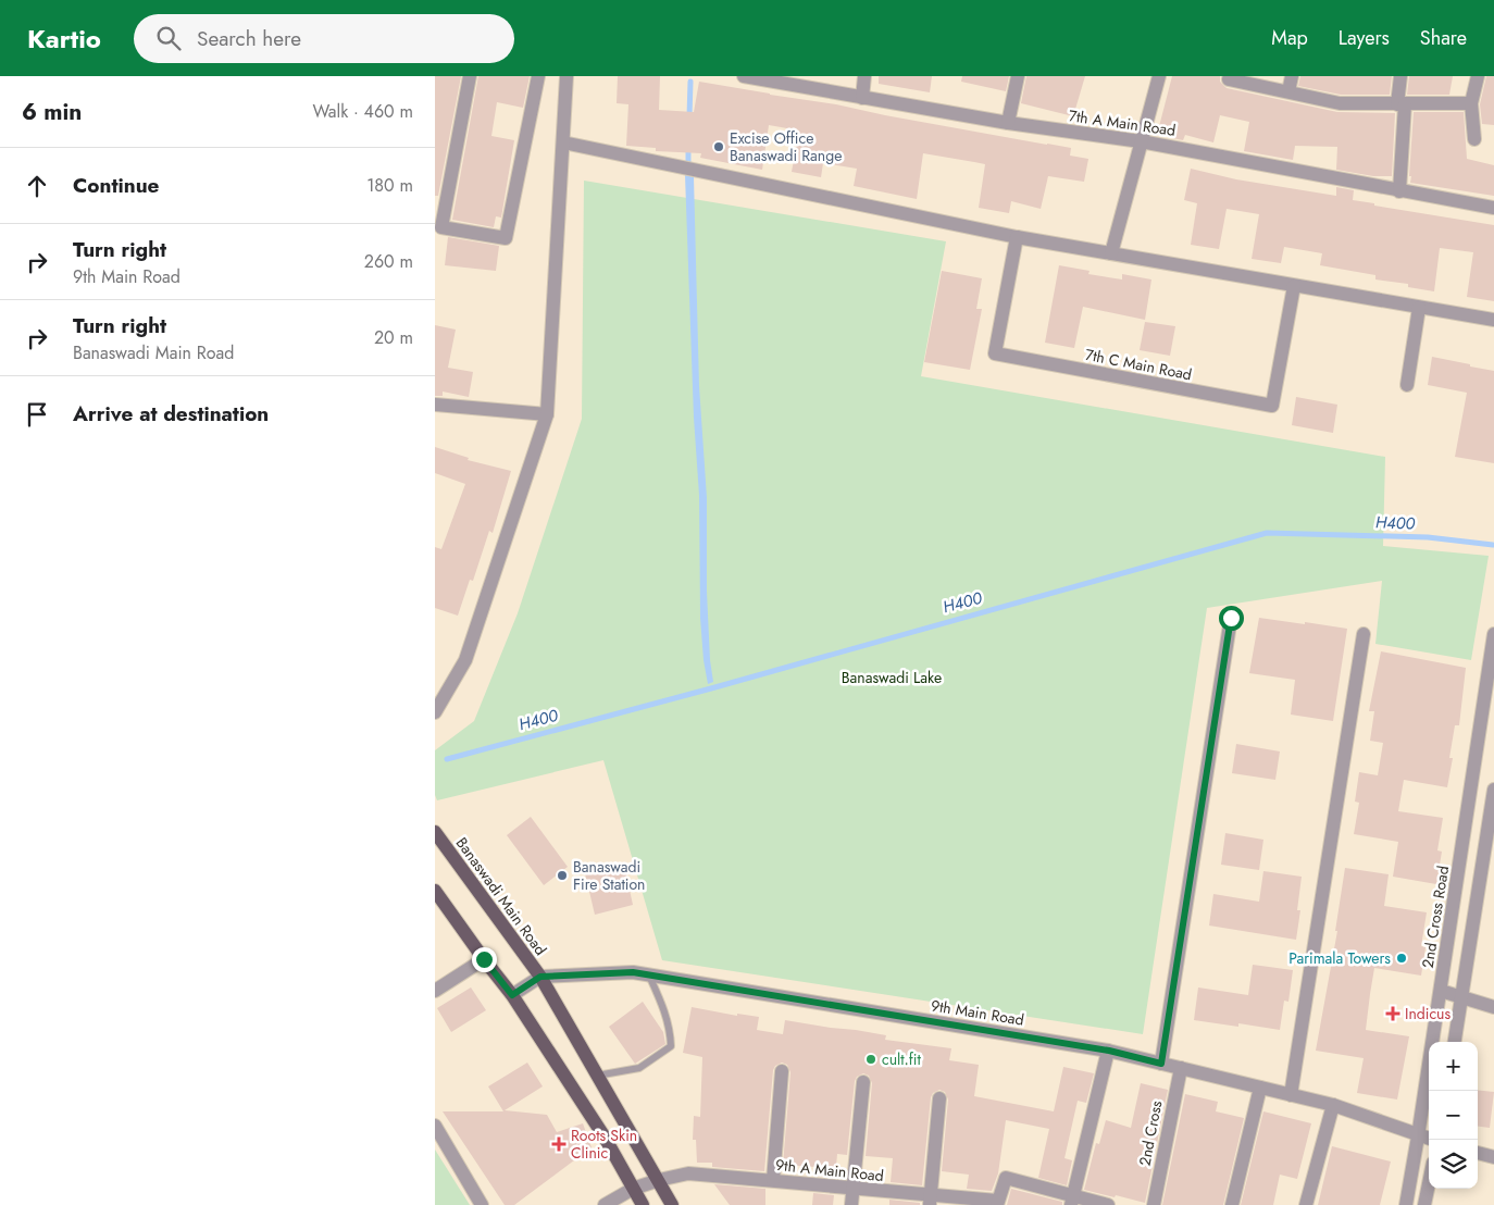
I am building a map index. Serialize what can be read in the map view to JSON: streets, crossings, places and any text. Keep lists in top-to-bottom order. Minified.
{"streets":{"main road":["Banaswadi Main Road"],"street":["7th A Main Road","7th C Main Road","2nd Cross Road","9th Main Road","2nd Cross","9th A Main Road"]},"crossings":[["Banaswadi Main Road","9th Main Road"],["Banaswadi Main Road","9th A Main Road"],["2nd Cross Road","9th Main Road"],["9th Main Road","2nd Cross"]],"water":["H400"],"parks":["Banaswadi Lake"],"places":{"other":["Excise Office Banaswadi Range","Banaswadi Fire Station","Parimala Towers","cult.fit"],"health":["Indicus","Roots Skin Clinic"]},"page":{"header":"Kartio","search":"Search here","nav":["Map","Layers","Share"],"heading":["6 min","Walk · 460 m"],"list":[["Continue","180 m"],["Turn right","9th Main Road","260 m"],["Turn right","Banaswadi Main Road","20 m"],"Arrive at destination"],"map_buttons":["+","−"]}}
